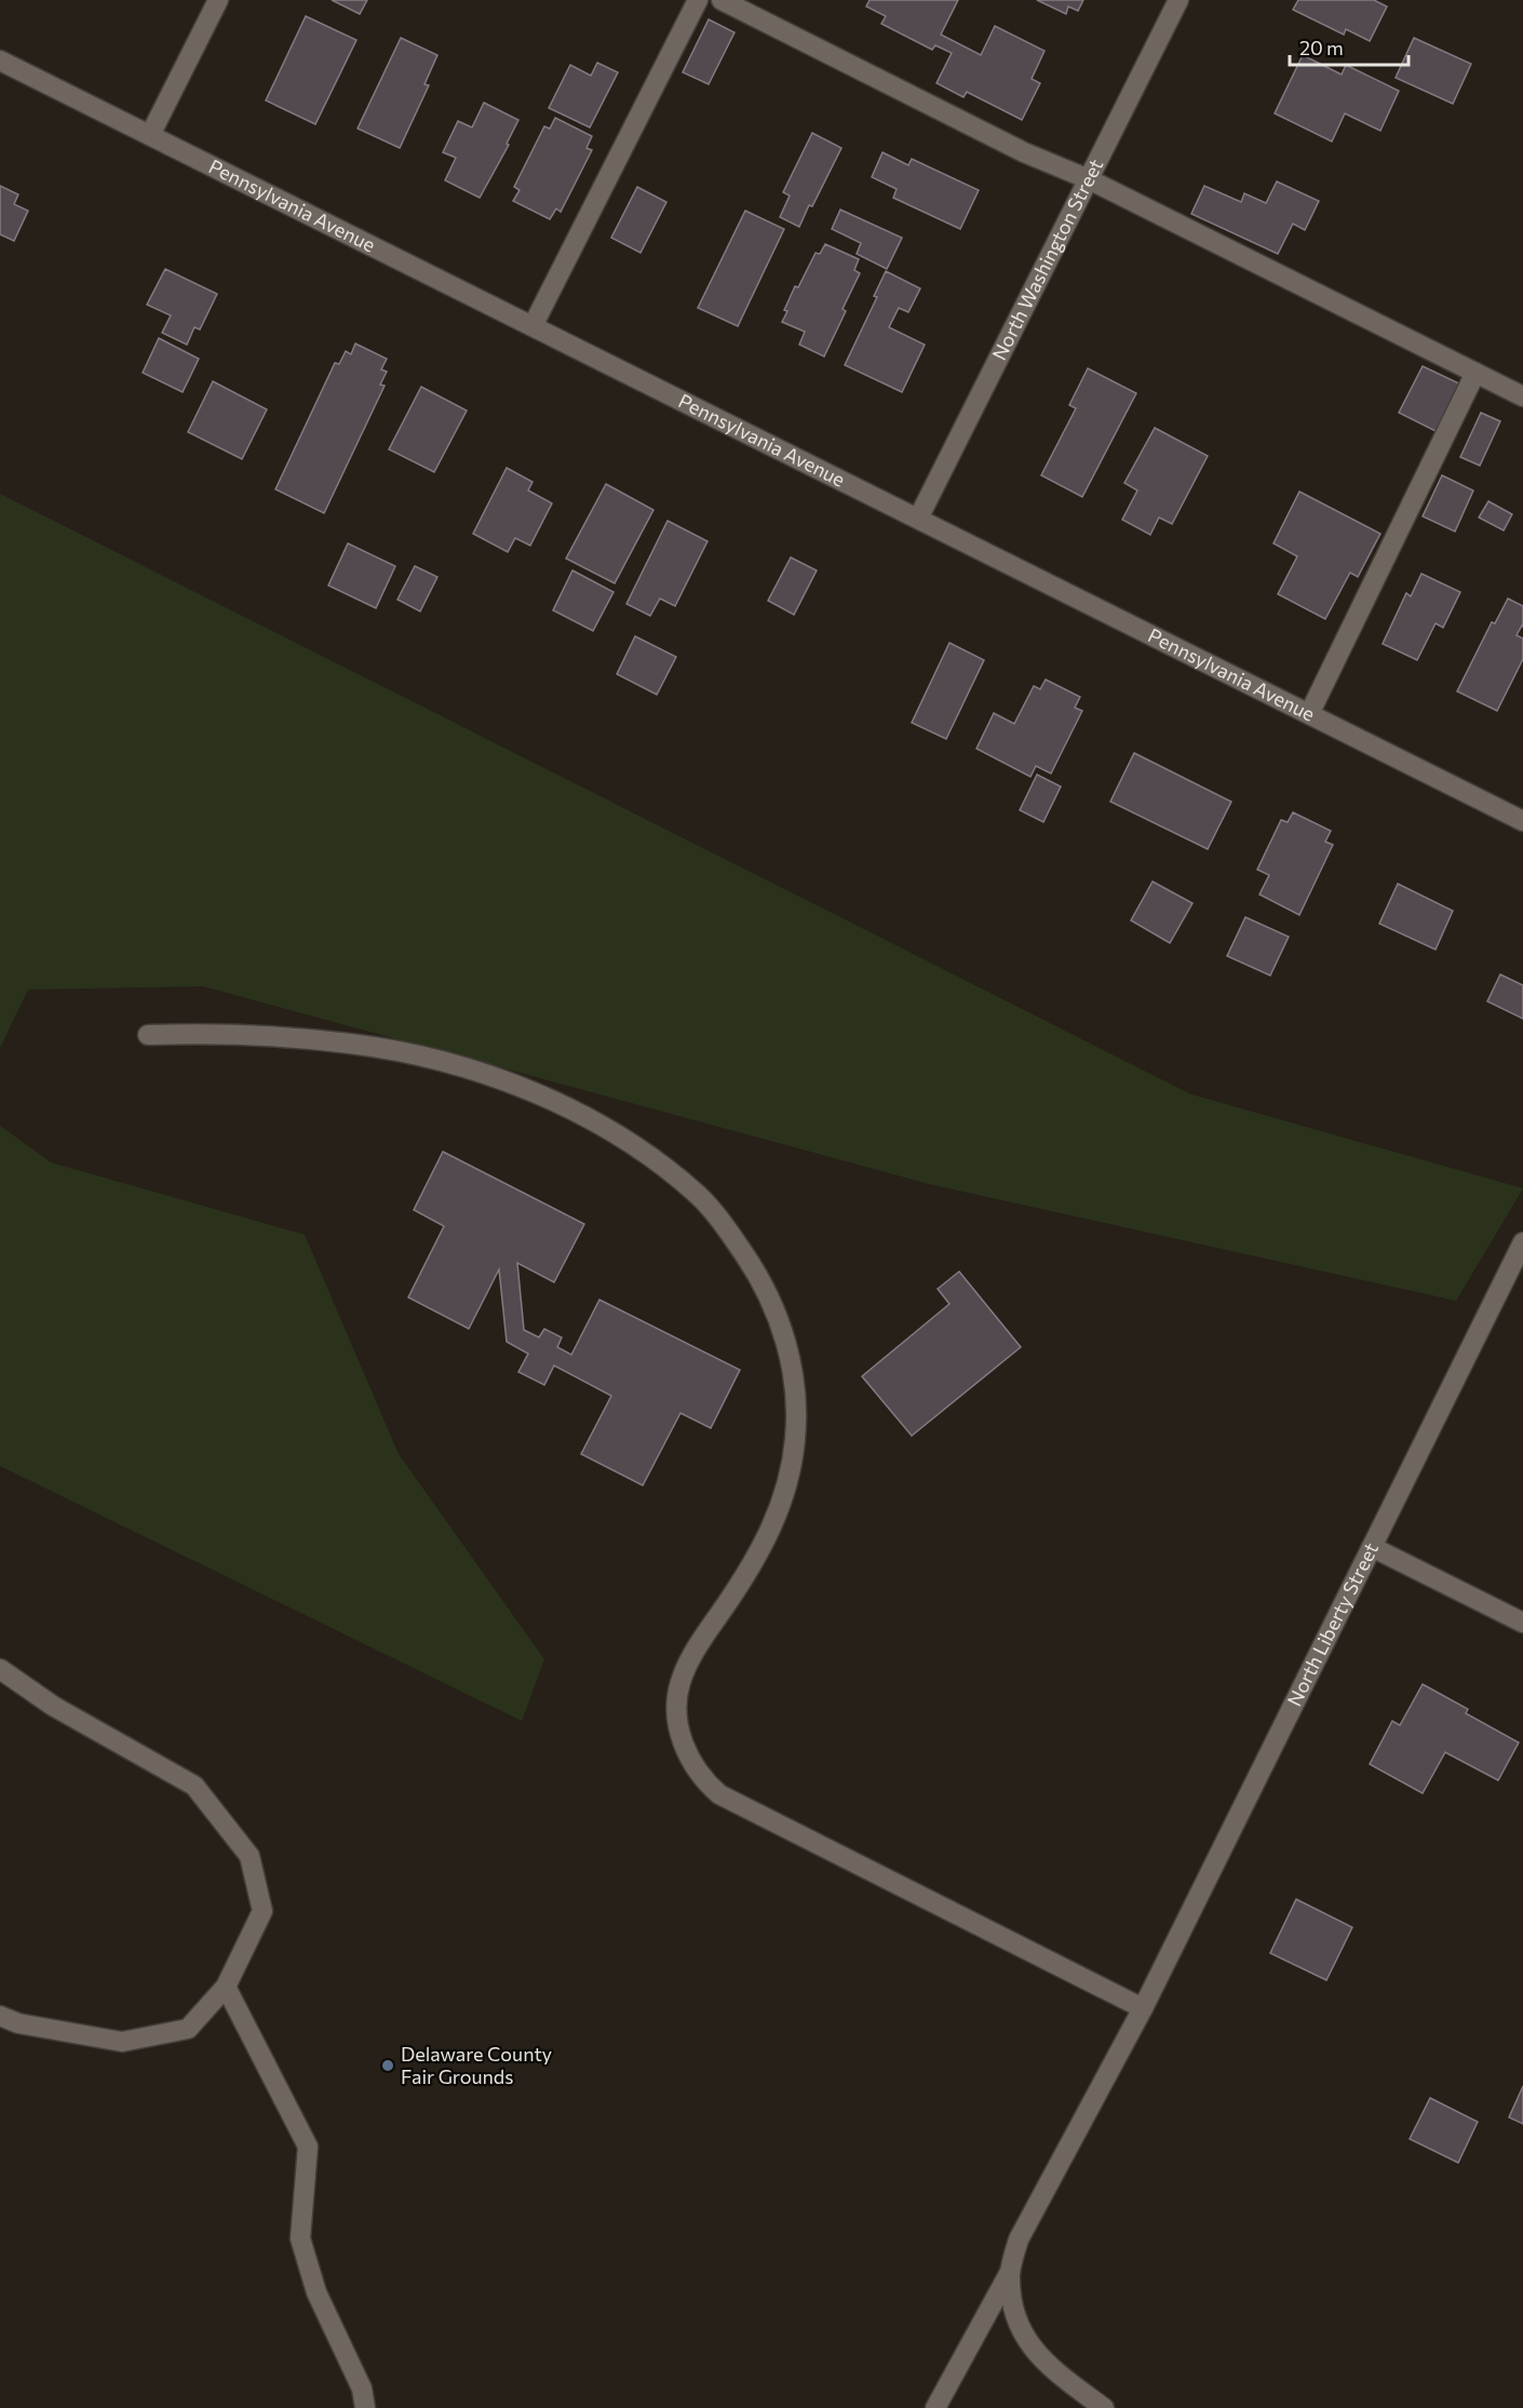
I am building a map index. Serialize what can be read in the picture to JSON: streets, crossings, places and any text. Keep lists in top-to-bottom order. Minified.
{"streets":{"street":["Pennsylvania Avenue","North Washington Street","North Liberty Street"]},"crossings":[["Pennsylvania Avenue","North Washington Street"]],"places":["Delaware County Fair Grounds"],"scale_bar":"20 m"}
